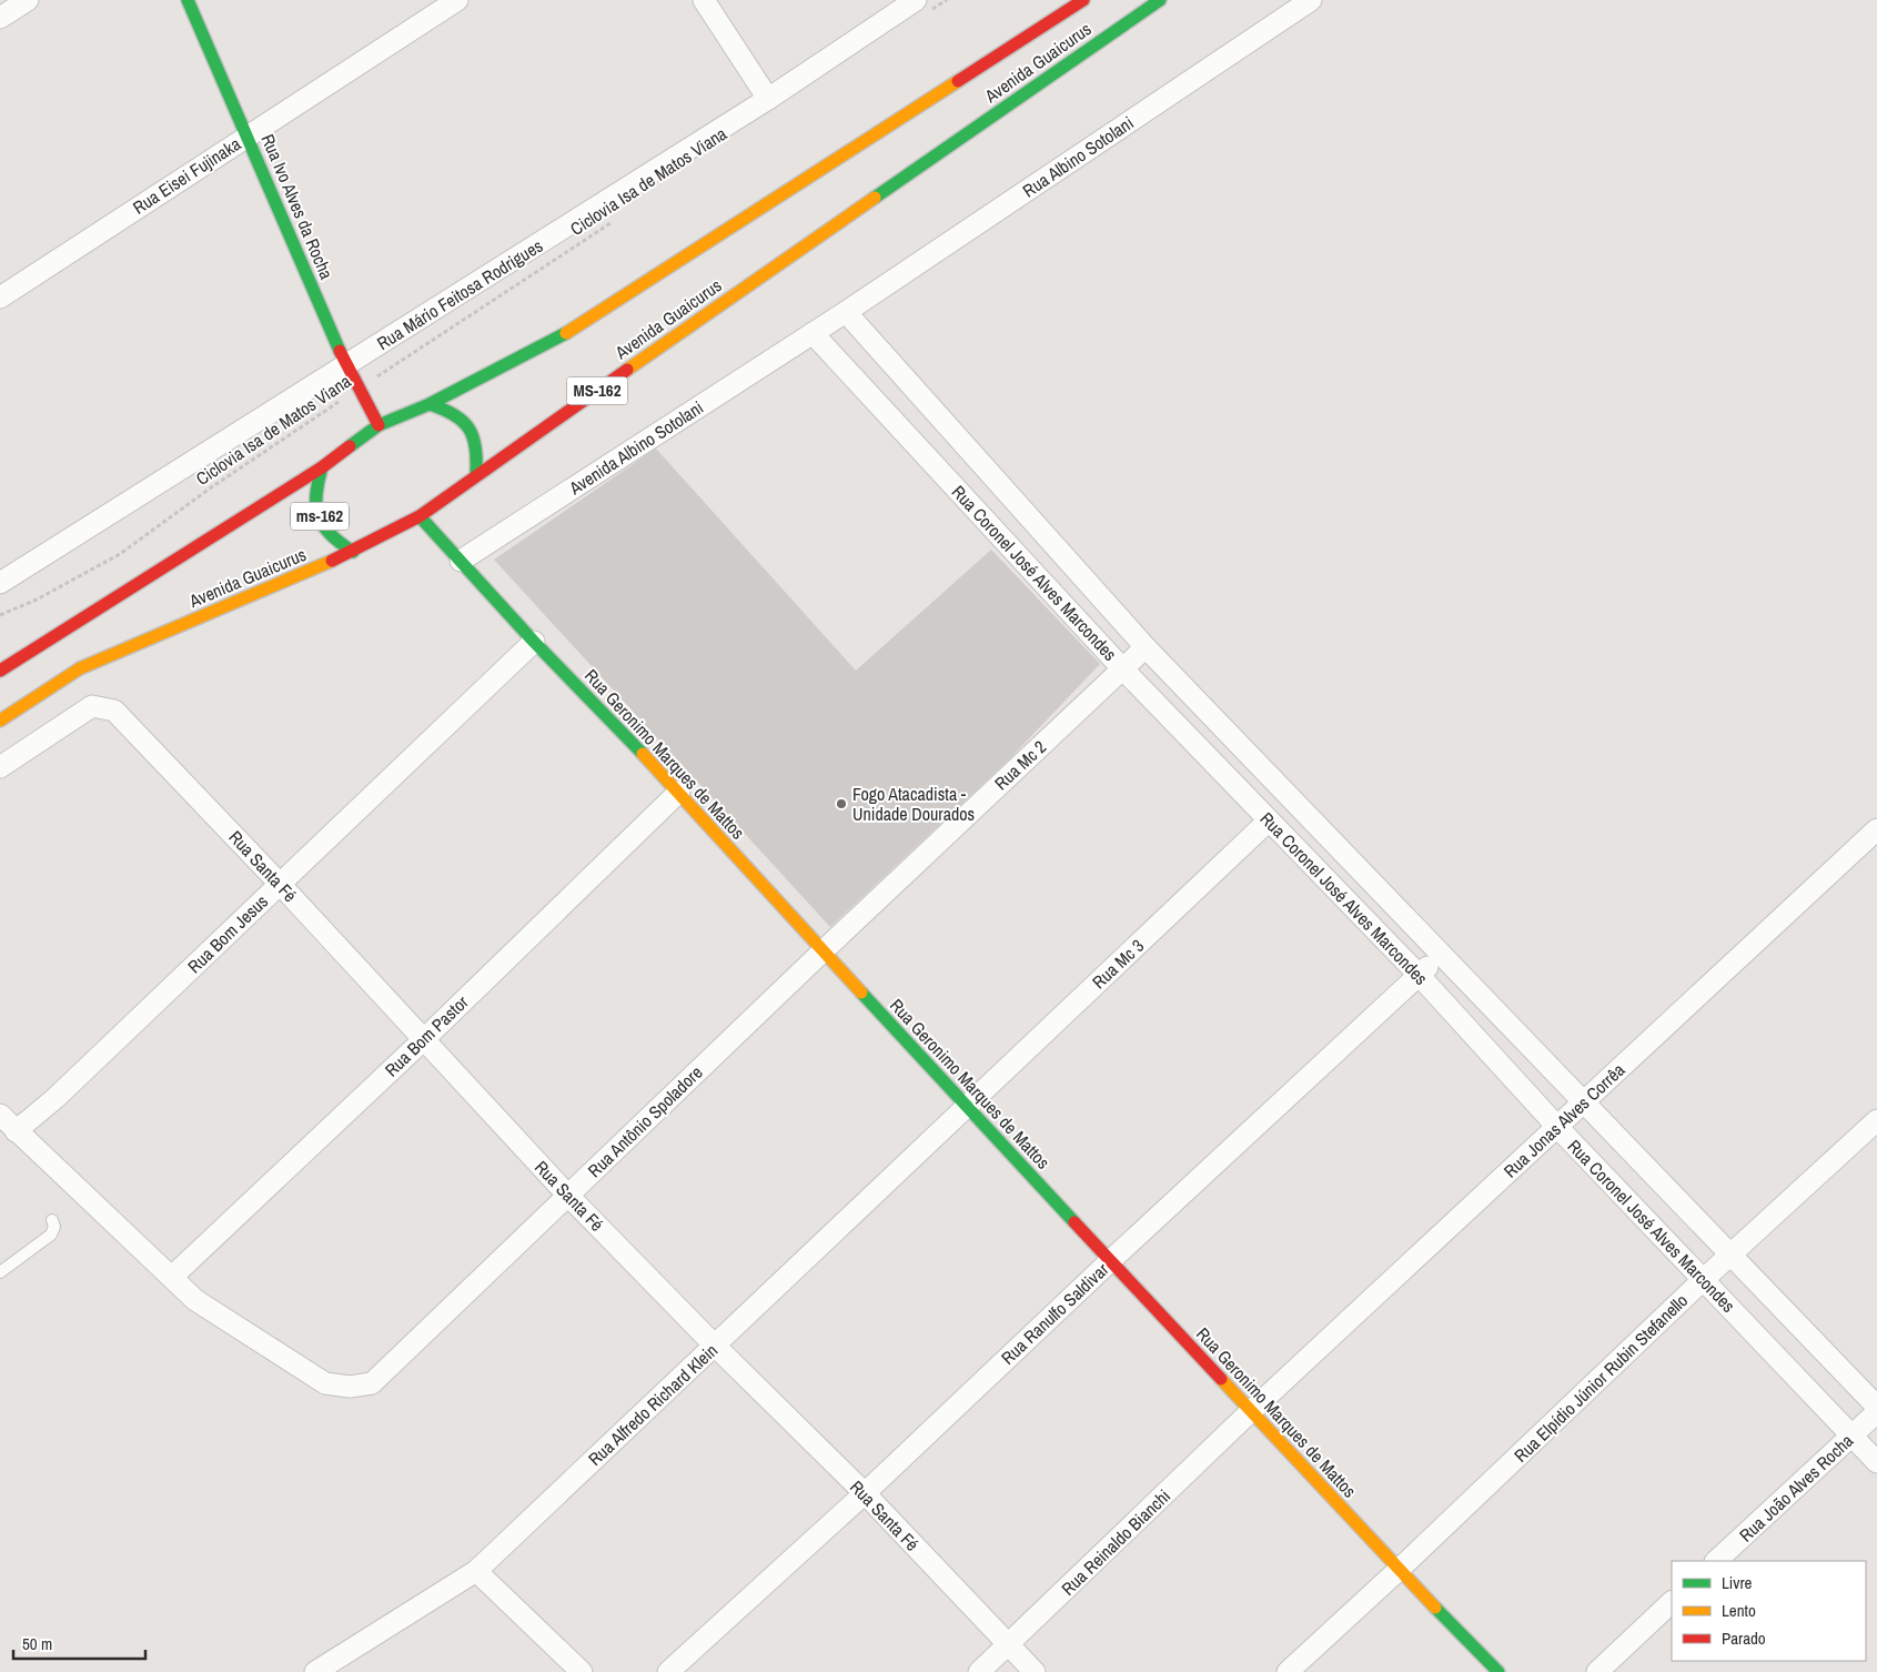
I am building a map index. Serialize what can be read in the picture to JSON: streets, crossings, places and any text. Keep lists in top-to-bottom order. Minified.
{"streets":{"main road":["Avenida Guaicurus","Rua Ivo Alves da Rocha","MS-162","ms-162","Rua Geronimo Marques de Mattos"],"street":["Rua Albino Sotolani","Rua Eisei Fujinaka","Rua Mário Feitosa Rodrigues","Avenida Albino Sotolani","Rua Coronel José Alves Marcondes","Rua Mc 2","Rua Santa Fé","Rua Bom Jesus","Rua Mc 3","Rua Bom Pastor","Rua Jonas Alves Corrêa","Rua Antônio Spoladore","Rua Ranulfo Saldivar","Rua Elpídio Júnior Rubin Stefanello","Rua Alfredo Richard Klein","Rua João Alves Rocha","Rua Reinaldo Bianchi"],"path":["Ciclovia Isa de Matos Viana"]},"crossings":[["Avenida Guaicurus","Rua Ivo Alves da Rocha"],["Avenida Guaicurus","ms-162"],["Avenida Guaicurus","Rua Geronimo Marques de Mattos"],["Rua Albino Sotolani","Avenida Albino Sotolani"],["Rua Albino Sotolani","Rua Coronel José Alves Marcondes"],["Rua Eisei Fujinaka","Rua Ivo Alves da Rocha"],["Ciclovia Isa de Matos Viana","Rua Ivo Alves da Rocha"],["Rua Ivo Alves da Rocha","Rua Mário Feitosa Rodrigues"],["Avenida Albino Sotolani","Rua Coronel José Alves Marcondes"],["Avenida Albino Sotolani","Rua Geronimo Marques de Mattos"],["Rua Coronel José Alves Marcondes","Rua Mc 2"],["Rua Coronel José Alves Marcondes","Rua Mc 3"],["Rua Coronel José Alves Marcondes","Rua Jonas Alves Corrêa"],["Rua Coronel José Alves Marcondes","Rua Ranulfo Saldivar"],["Rua Coronel José Alves Marcondes","Rua Elpídio Júnior Rubin Stefanello"],["Rua Coronel José Alves Marcondes","Rua João Alves Rocha"],["Rua Geronimo Marques de Mattos","Rua Mc 2"],["Rua Geronimo Marques de Mattos","Rua Bom Jesus"],["Rua Geronimo Marques de Mattos","Rua Mc 3"],["Rua Geronimo Marques de Mattos","Rua Bom Pastor"],["Rua Geronimo Marques de Mattos","Rua Jonas Alves Corrêa"],["Rua Geronimo Marques de Mattos","Rua Antônio Spoladore"],["Rua Geronimo Marques de Mattos","Rua Ranulfo Saldivar"],["Rua Geronimo Marques de Mattos","Rua Elpídio Júnior Rubin Stefanello"],["Rua Geronimo Marques de Mattos","Rua Alfredo Richard Klein"],["Rua Geronimo Marques de Mattos","Rua Reinaldo Bianchi"],["Rua Mc 2","Rua Antônio Spoladore"],["Rua Santa Fé","Rua Bom Jesus"],["Rua Santa Fé","Rua Bom Pastor"],["Rua Santa Fé","Rua Antônio Spoladore"],["Rua Santa Fé","Rua Ranulfo Saldivar"],["Rua Santa Fé","Rua Alfredo Richard Klein"],["Rua Santa Fé","Rua Reinaldo Bianchi"],["Rua Mc 3","Rua Alfredo Richard Klein"],["Rua Bom Pastor","Rua Antônio Spoladore"],["Rua Jonas Alves Corrêa","Rua Reinaldo Bianchi"]],"places":["Fogo Atacadista - Unidade Dourados"],"legend":["Livre","Lento","Parado"],"scale_bar":"50 m"}
